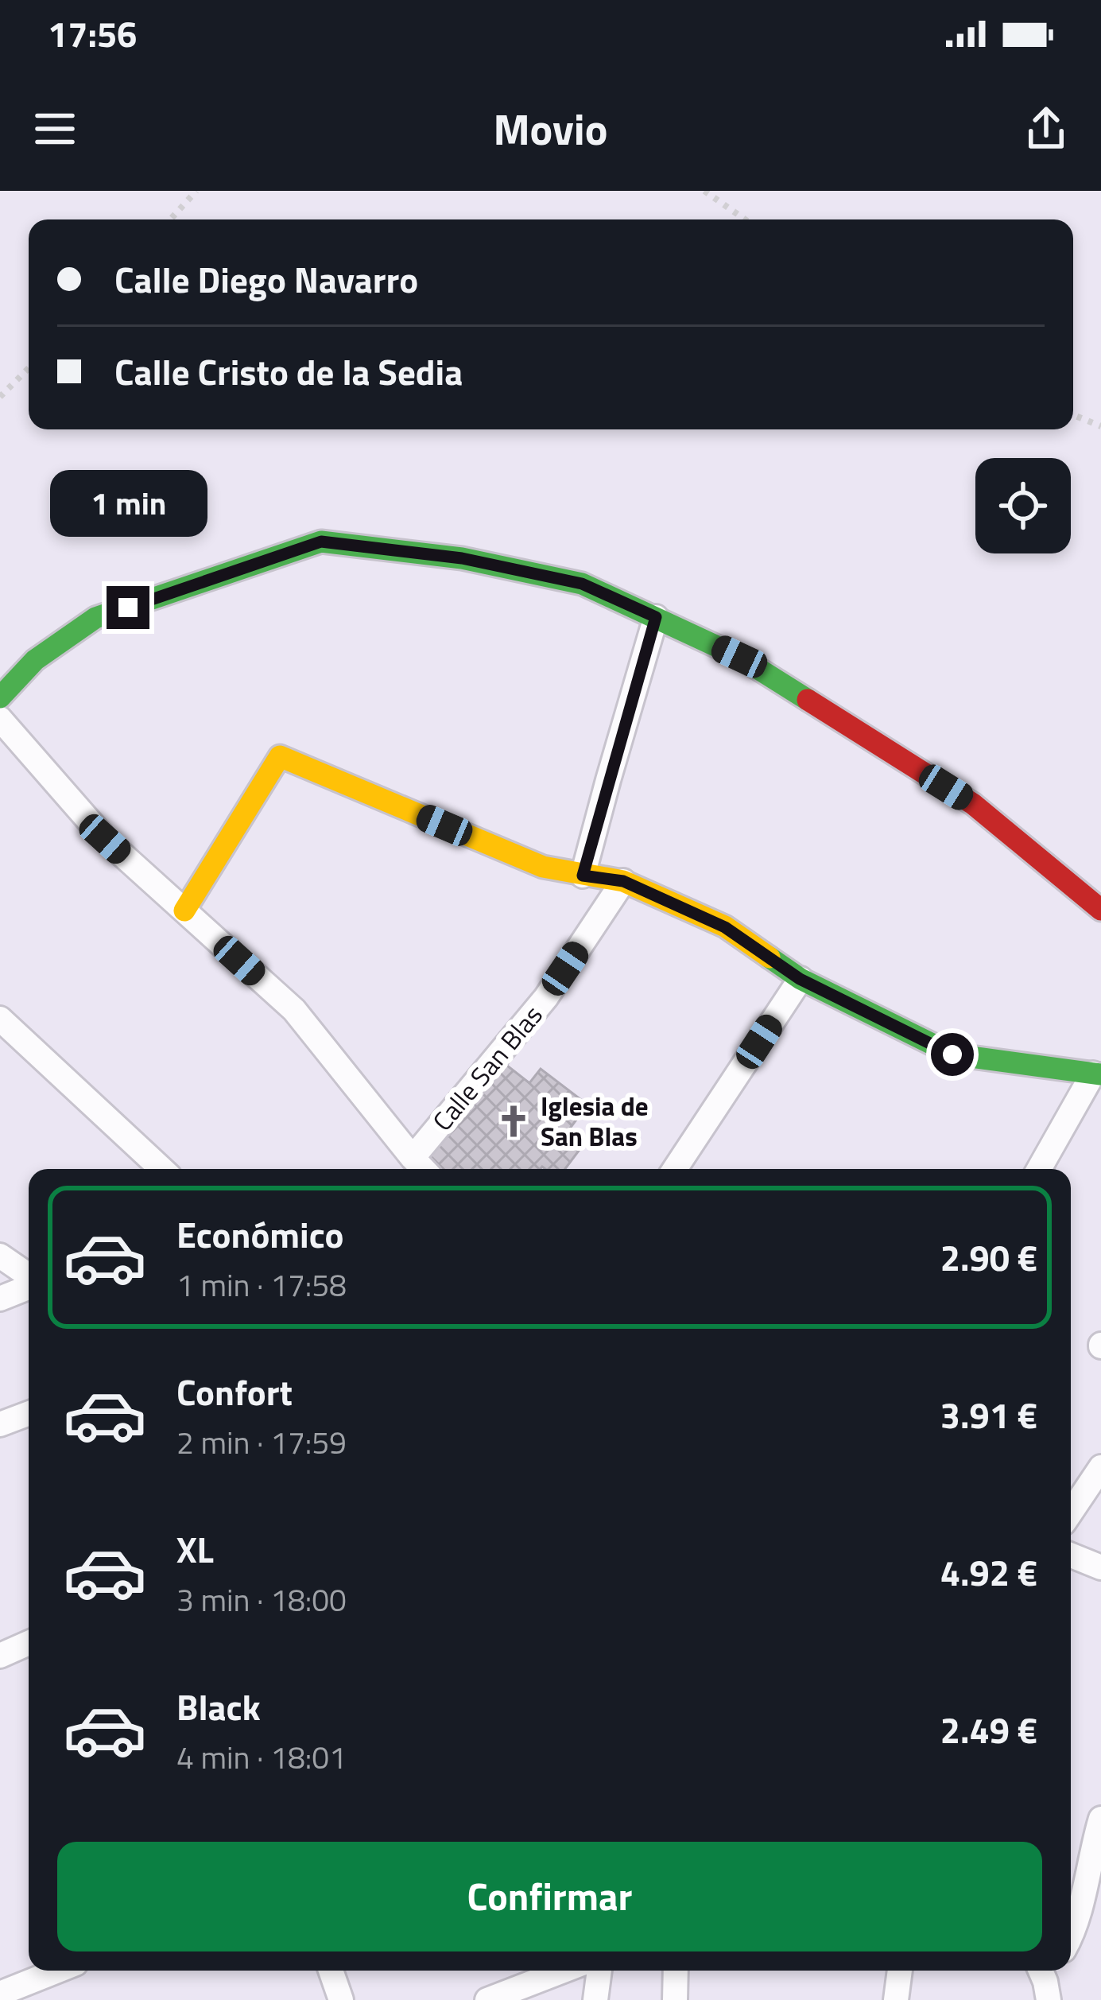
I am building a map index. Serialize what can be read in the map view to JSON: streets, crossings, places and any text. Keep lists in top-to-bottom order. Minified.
{"streets":{"street":["Calle San Blas"]},"places":{"church":["Iglesia de San Blas"]},"page":{"status":"17:56","header":"Movio","banner":["Calle Diego Navarro","Calle Cristo de la Sedia"],"bubble":"1 min","list":[{"name":"Económico","note":"1 min · 17:58","value":"2.90 €"},{"name":"Confort","note":"2 min · 17:59","value":"3.91 €"},{"name":"XL","note":"3 min · 18:00","value":"4.92 €"},{"name":"Black","note":"4 min · 18:01","value":"2.49 €"}],"buttons":"Confirmar"}}
